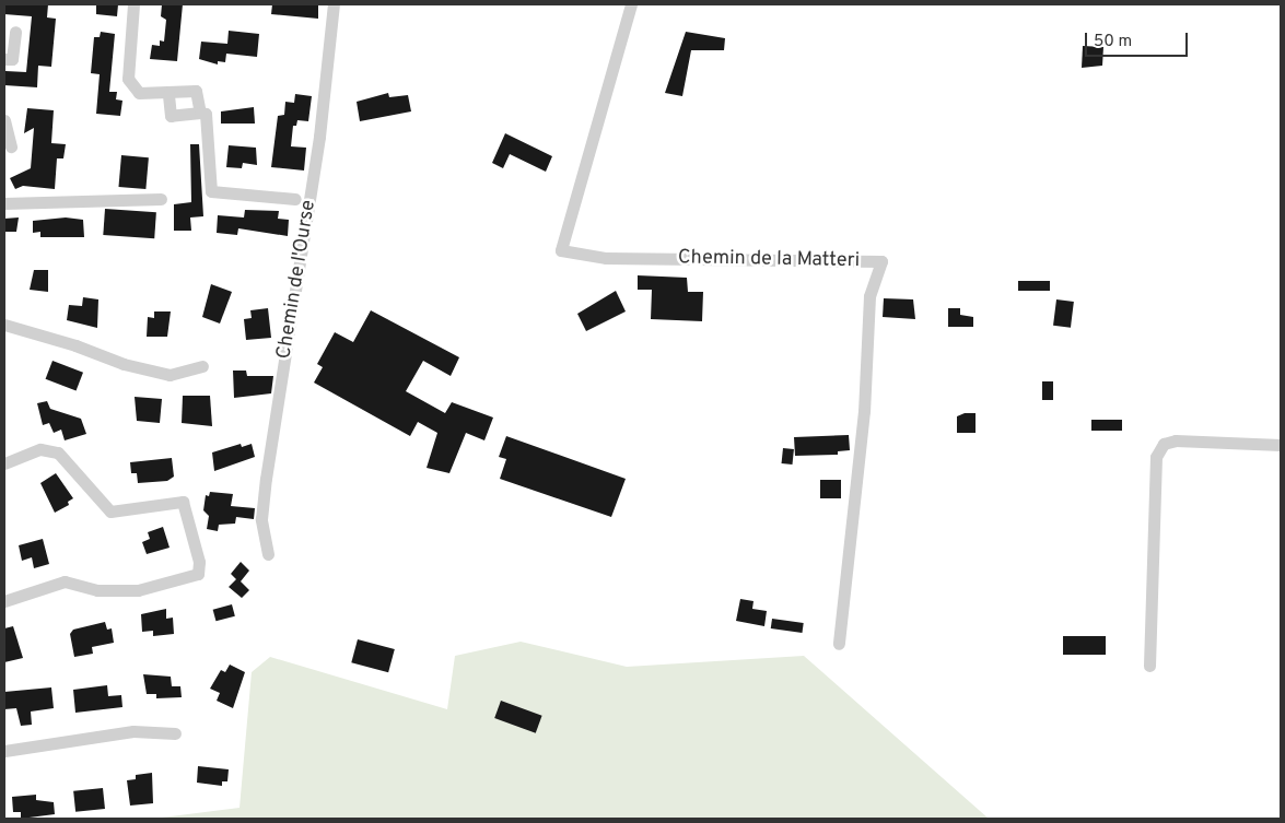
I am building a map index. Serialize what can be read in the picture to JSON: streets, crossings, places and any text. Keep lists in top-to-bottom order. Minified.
{"streets":{"street":["Chemin de la Matteri","Chemin de l'Ourse"]},"scale_bar":"50 m"}
